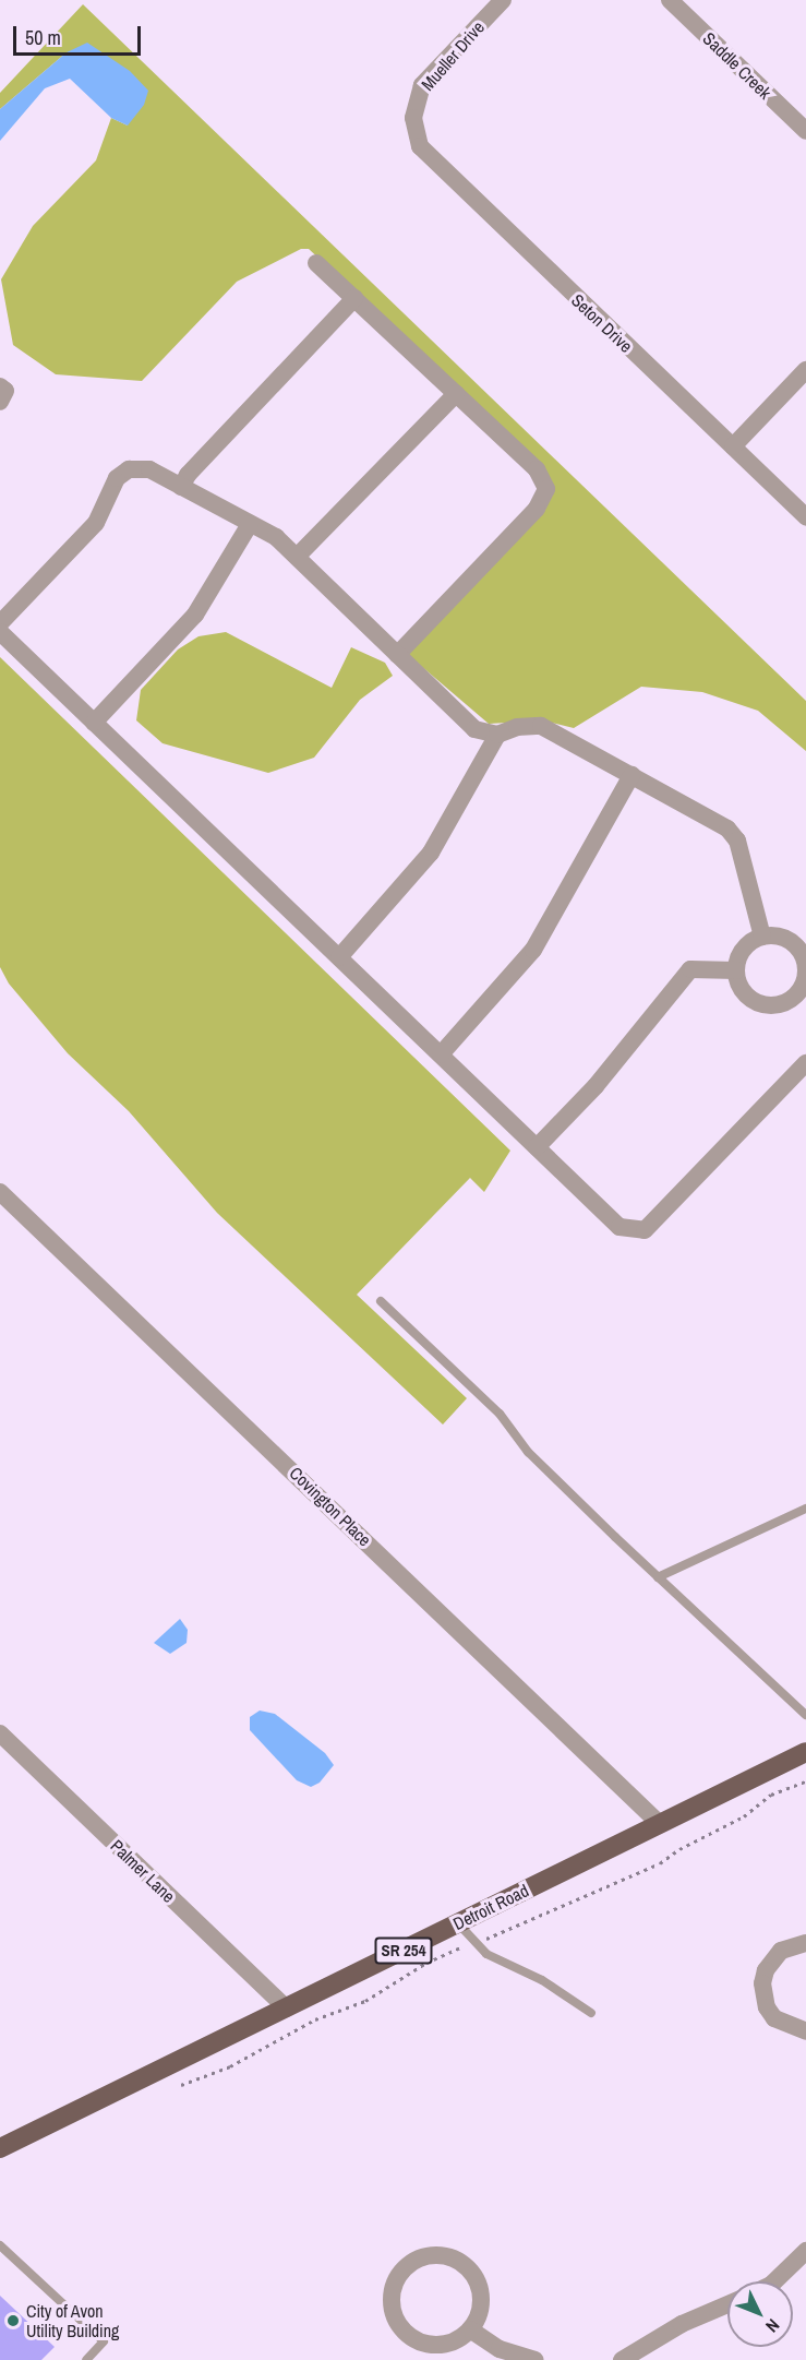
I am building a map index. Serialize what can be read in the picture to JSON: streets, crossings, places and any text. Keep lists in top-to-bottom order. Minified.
{"streets":{"main road":["Detroit Road","SR 254"],"street":["Mueller Drive","Saddle Creek","Seton Drive","Covington Place","Palmer Lane"]},"crossings":[["Mueller Drive","Seton Drive"],["Covington Place","Detroit Road"],["Palmer Lane","Detroit Road"]],"places":["City of Avon Utility Building"],"scale_bar":"50 m","north":"bottom right"}
